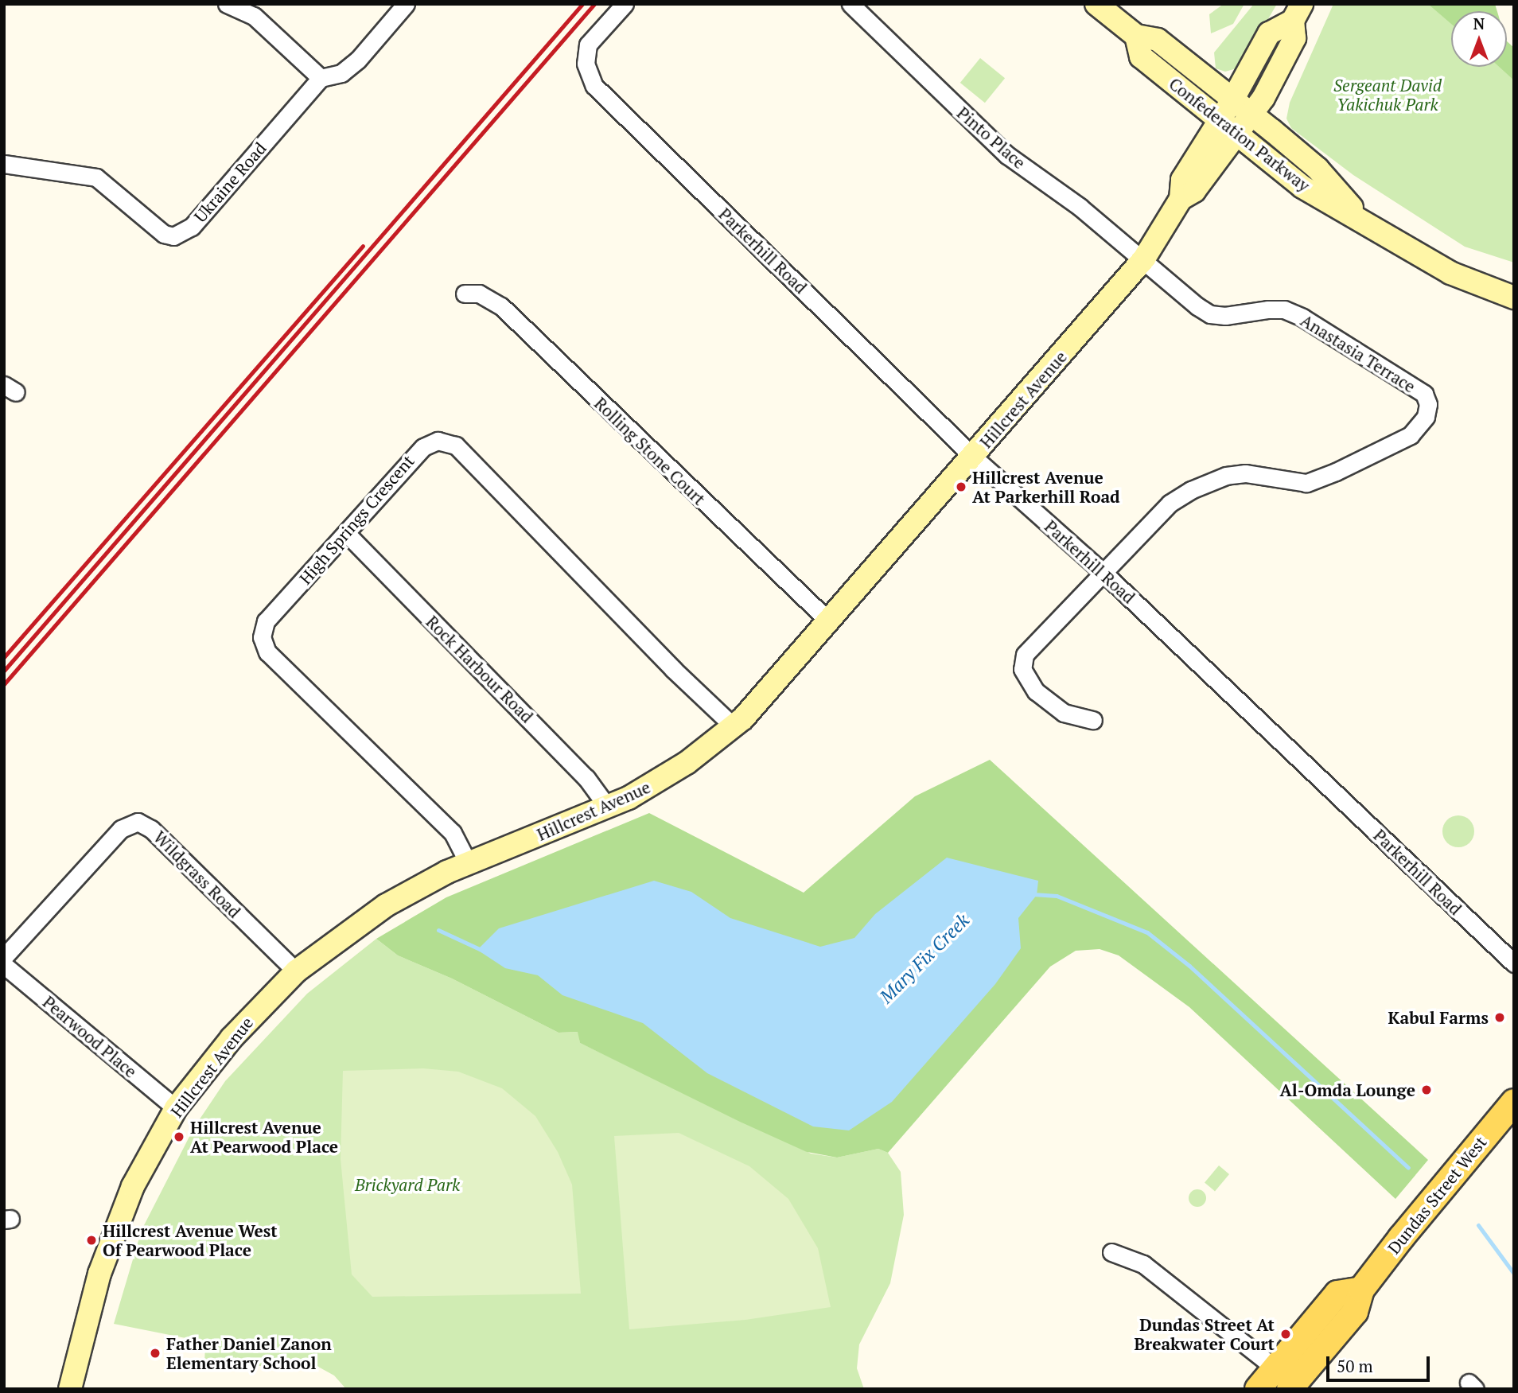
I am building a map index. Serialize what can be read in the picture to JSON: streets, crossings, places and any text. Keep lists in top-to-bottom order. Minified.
{"streets":{"main road":["Dundas Street West"],"street":["Confederation Parkway","Pinto Place","Ukraine Road","Parkerhill Road","Anastasia Terrace","Hillcrest Avenue","Rolling Stone Court","High Springs Crescent","Rock Harbour Road","Wildgrass Road","Pearwood Place"]},"crossings":[["Confederation Parkway","Hillcrest Avenue"],["Pinto Place","Anastasia Terrace"],["Pinto Place","Hillcrest Avenue"],["Parkerhill Road","Anastasia Terrace"],["Parkerhill Road","Hillcrest Avenue"],["Anastasia Terrace","Hillcrest Avenue"],["Hillcrest Avenue","Rolling Stone Court"],["Hillcrest Avenue","High Springs Crescent"],["Hillcrest Avenue","Rock Harbour Road"],["Hillcrest Avenue","Wildgrass Road"],["Hillcrest Avenue","Pearwood Place"],["High Springs Crescent","Rock Harbour Road"]],"water":["Mary Fix Creek"],"parks":["Sergeant David Yakichuk Park","Brickyard Park"],"places":["Hillcrest Avenue At Parkerhill Road","Kabul Farms","Al-Omda Lounge","Hillcrest Avenue At Pearwood Place","Hillcrest Avenue West Of Pearwood Place","Dundas Street At Breakwater Court","Father Daniel Zanon Elementary School"],"scale_bar":"50 m","north":"top"}
